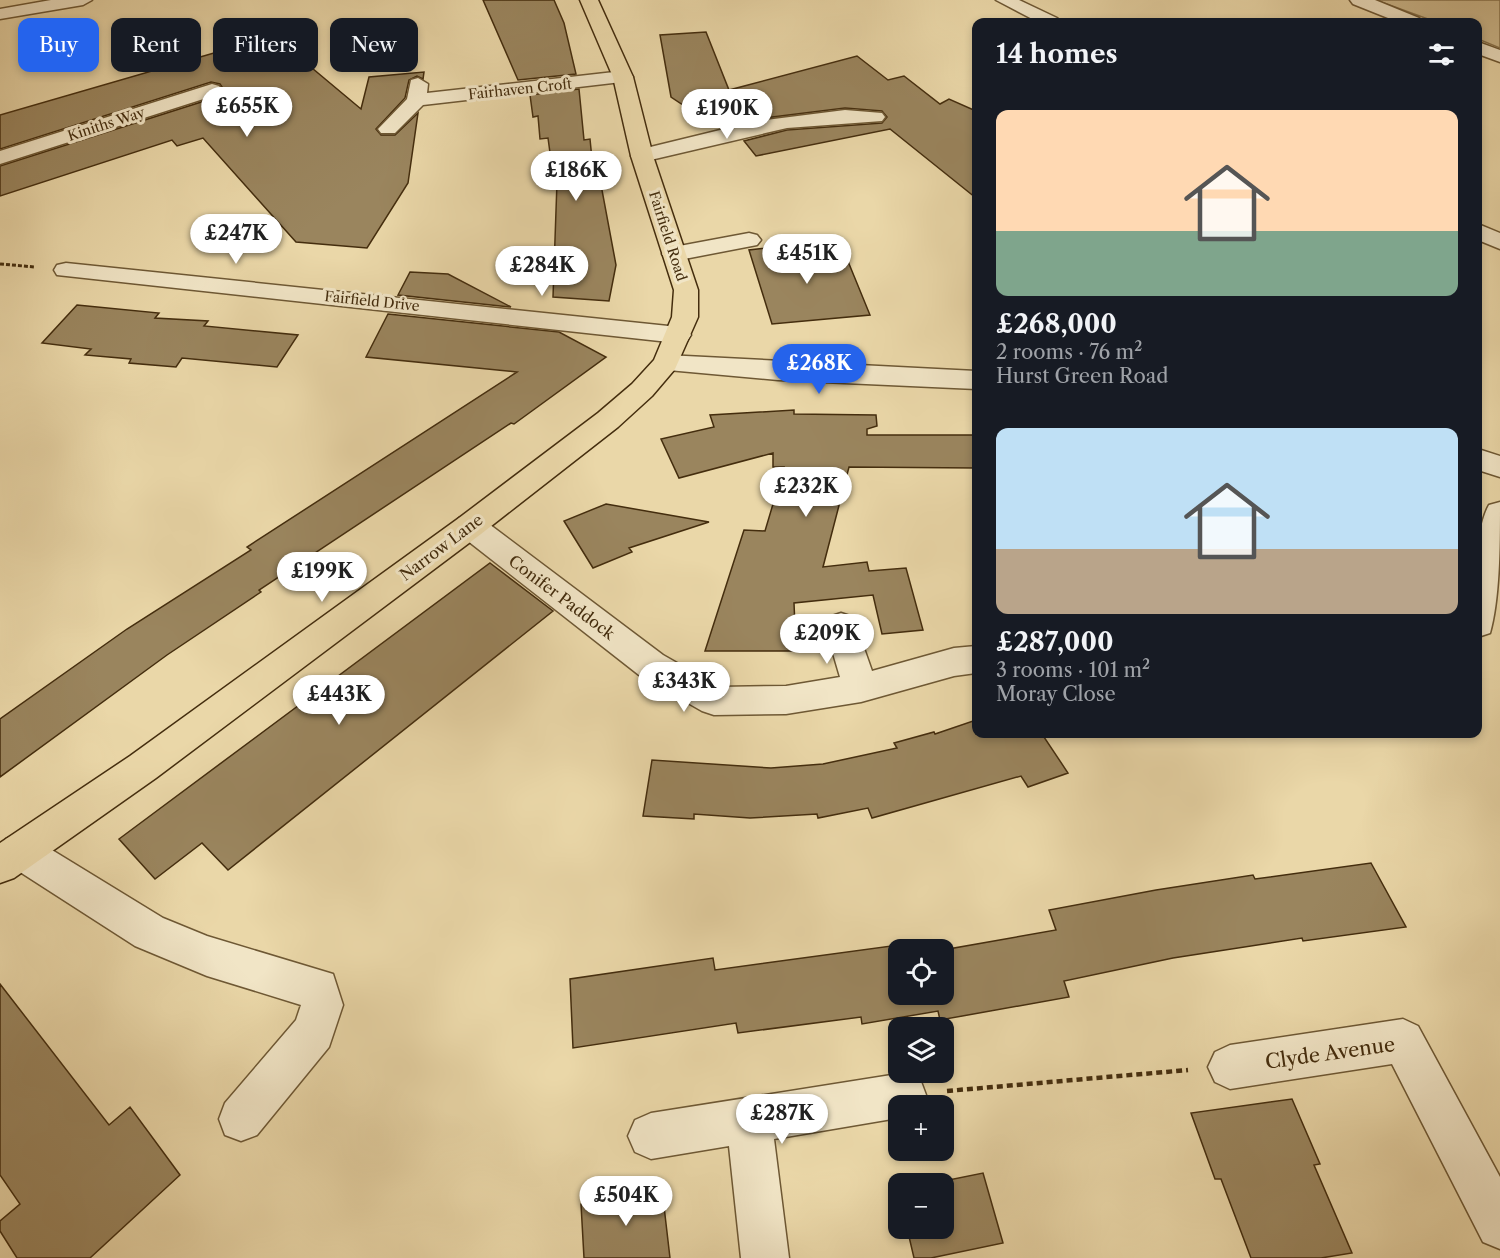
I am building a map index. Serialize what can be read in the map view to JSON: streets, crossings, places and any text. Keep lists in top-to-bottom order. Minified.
{"streets":{"main road":["Fairfield Road","Narrow Lane"],"street":["Fairhaven Croft","Kiniths Way","Fairfield Drive","Conifer Paddock","Clyde Avenue"]},"crossings":[["Fairhaven Croft","Fairfield Road"],["Fairfield Road","Fairfield Drive"],["Fairfield Road","Narrow Lane"],["Fairfield Drive","Narrow Lane"],["Narrow Lane","Conifer Paddock"]],"page":{"chip":["Buy","Rent","Filters","New"],"heading":"14 homes","price":["£655K","£190K","£186K","£247K","£451K","£284K","£268K","£232K","£199K","£209K","£343K","£443K","£287K","£504K"],"list":[{"name":"£268,000","note":"2 rooms · 76 m² · Hurst Green Road"},{"name":"£287,000","note":"3 rooms · 101 m² · Moray Close"}],"map_buttons":["+","−"]}}
